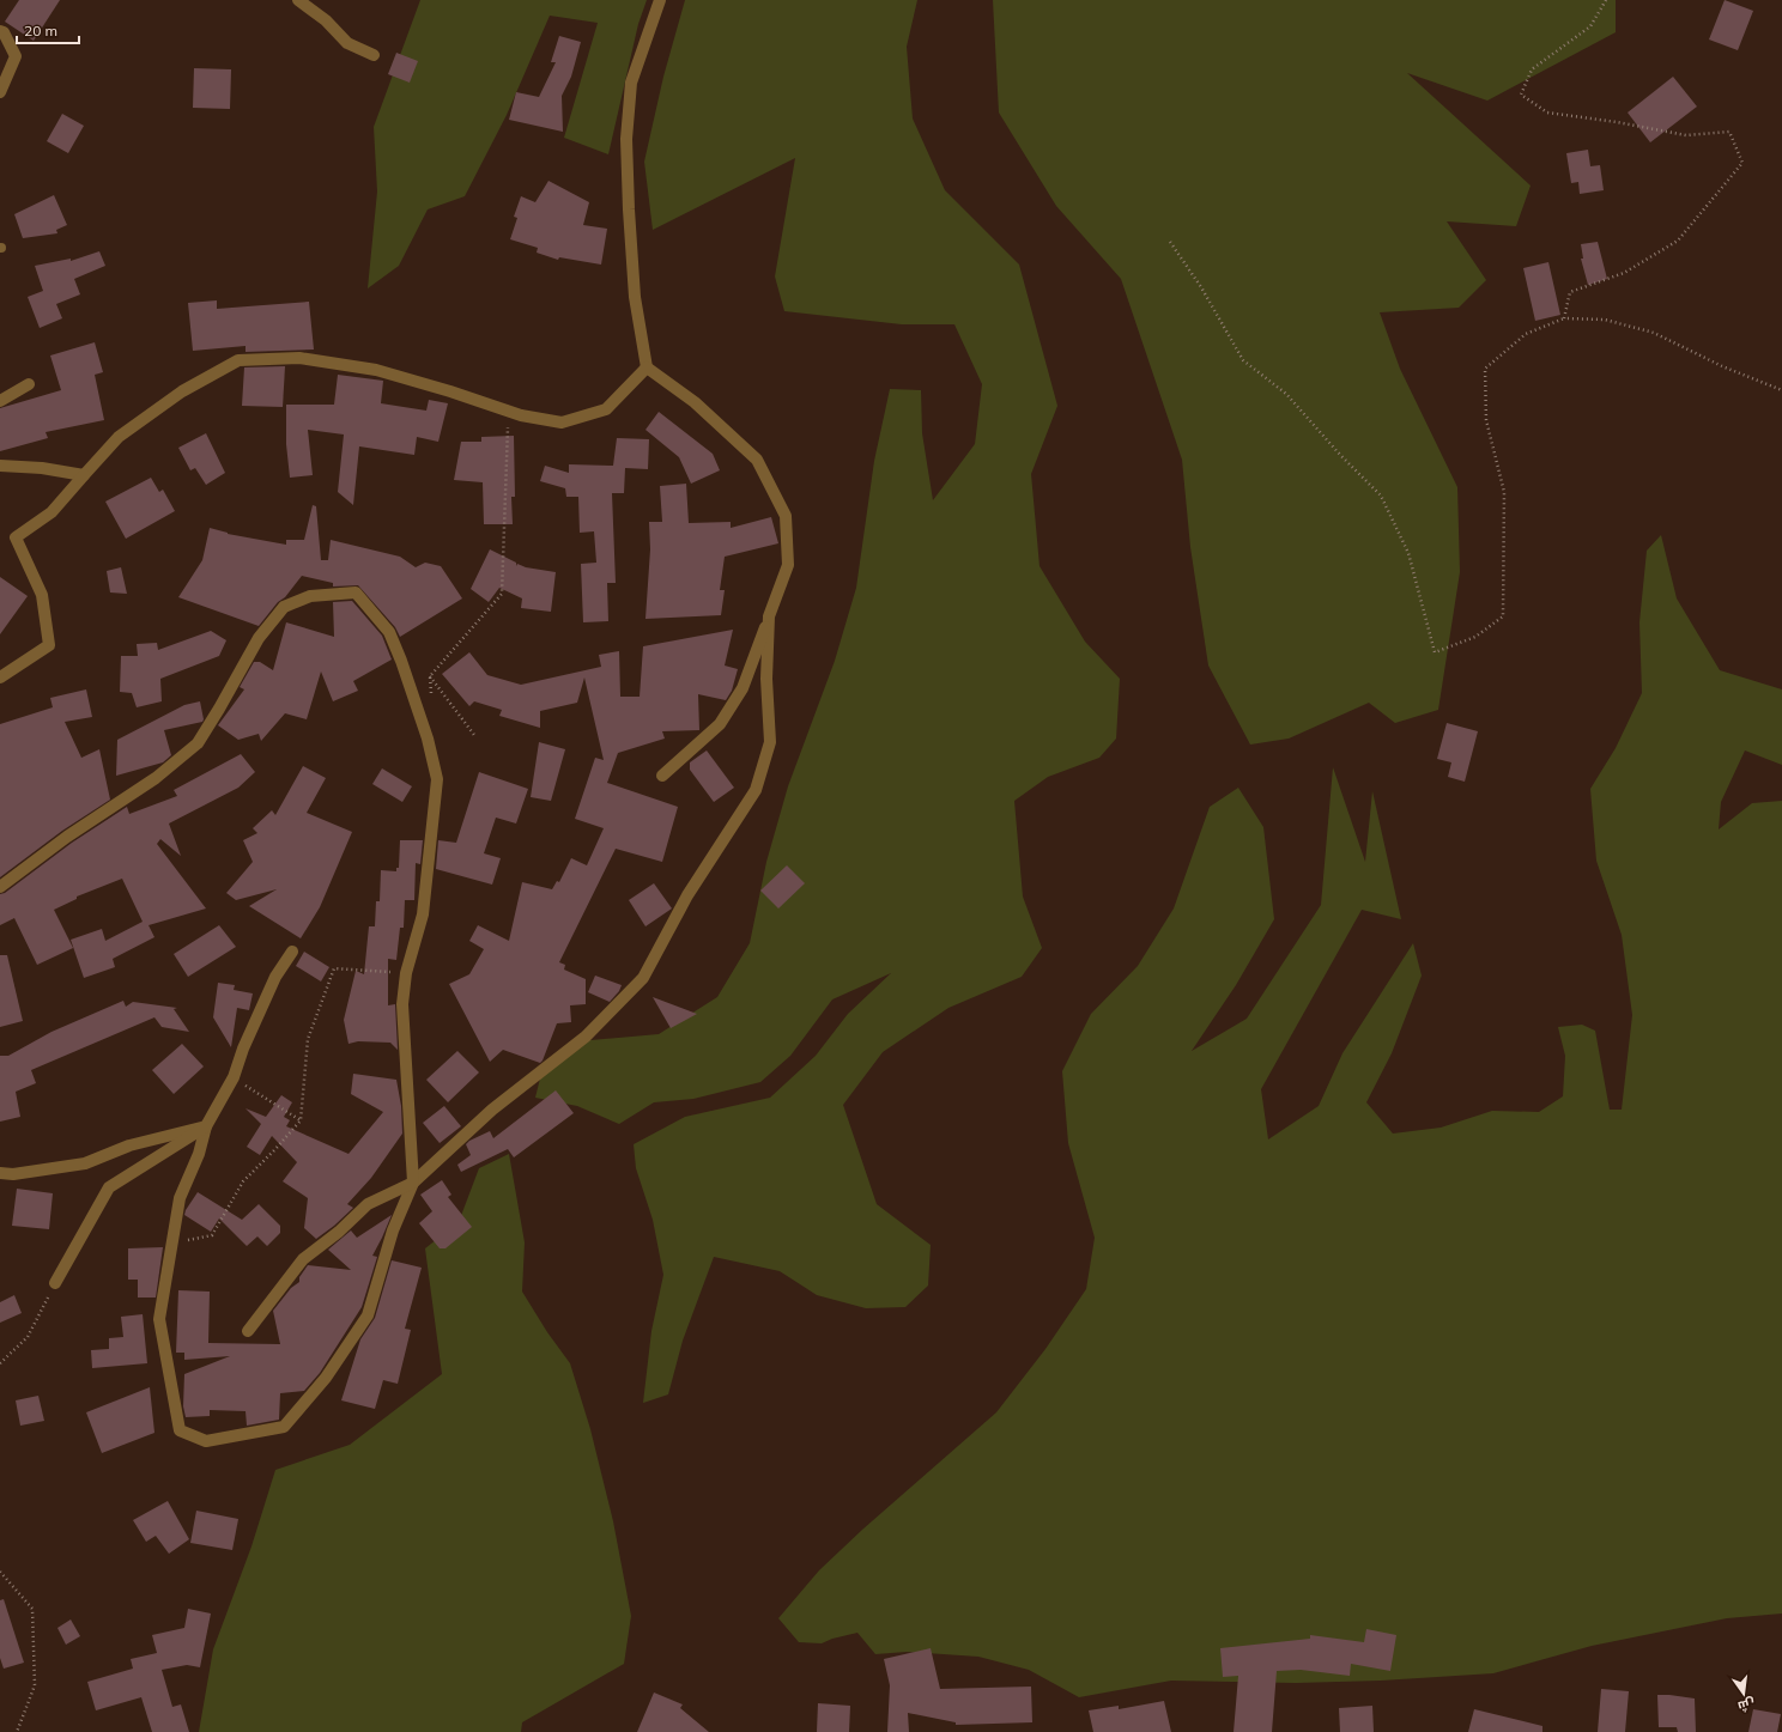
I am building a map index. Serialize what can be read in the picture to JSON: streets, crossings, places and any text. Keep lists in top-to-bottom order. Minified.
{"scale_bar":"20 m","north":"bottom"}
